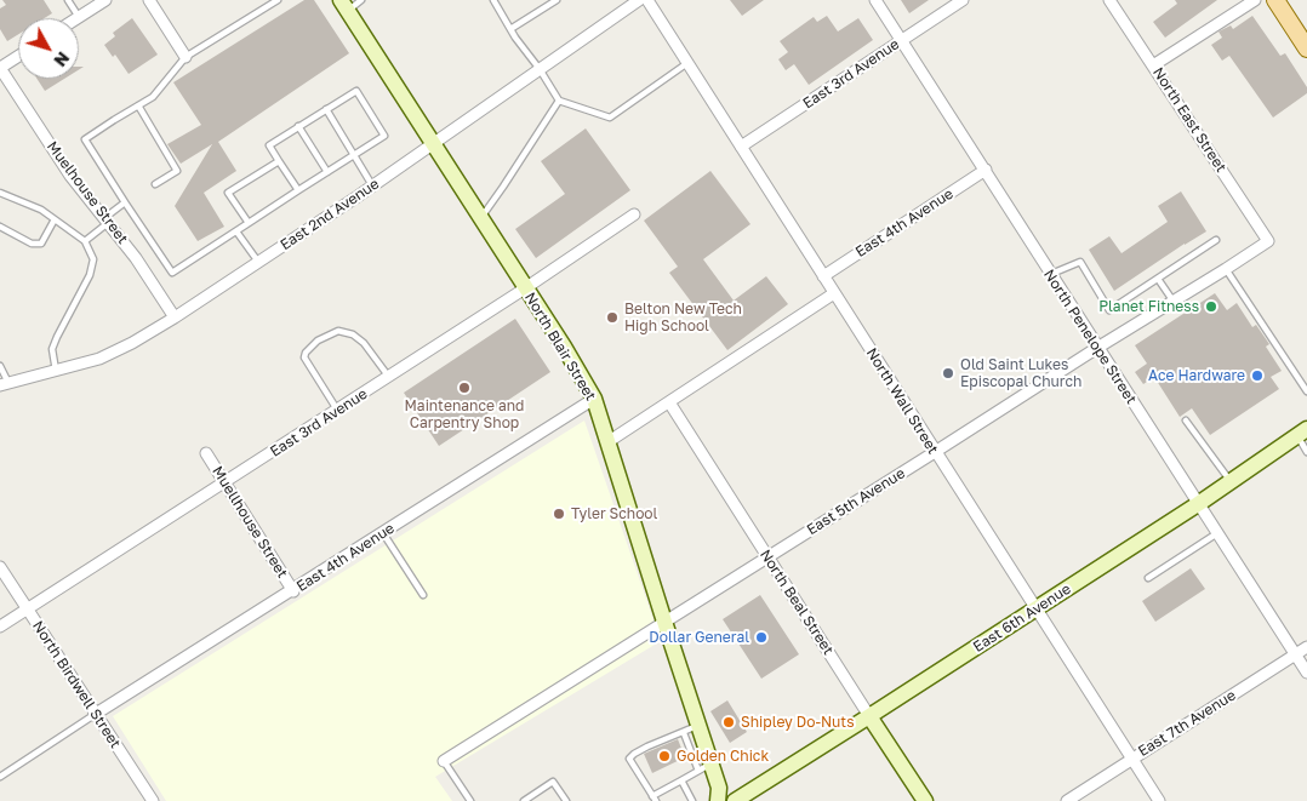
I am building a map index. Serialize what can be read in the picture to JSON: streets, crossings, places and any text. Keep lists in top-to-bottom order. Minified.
{"streets":{"street":["East 3rd Avenue","North East Street","Muelhouse Street","East 2nd Avenue","East 4th Avenue","North Penelope Street","North Blair Street","North Wall Street","East 5th Avenue","Muellhouse Street","North Beal Street","East 6th Avenue","North Birdwell Street","East 7th Avenue"]},"crossings":[["East 3rd Avenue","North Penelope Street"],["East 3rd Avenue","North Blair Street"],["East 3rd Avenue","North Wall Street"],["East 3rd Avenue","Muellhouse Street"],["East 3rd Avenue","North Birdwell Street"],["North East Street","East 5th Avenue"],["Muelhouse Street","East 2nd Avenue"],["East 2nd Avenue","North Blair Street"],["East 4th Avenue","North Penelope Street"],["East 4th Avenue","North Blair Street"],["East 4th Avenue","North Wall Street"],["East 4th Avenue","Muellhouse Street"],["East 4th Avenue","North Birdwell Street"],["North Penelope Street","East 5th Avenue"],["North Penelope Street","East 6th Avenue"],["North Penelope Street","East 7th Avenue"],["North Blair Street","East 5th Avenue"],["North Wall Street","East 5th Avenue"],["North Wall Street","East 6th Avenue"],["North Wall Street","East 7th Avenue"],["East 5th Avenue","North Beal Street"],["North Beal Street","East 6th Avenue"]],"places":["Planet Fitness","Belton New Tech High School","Old Saint Lukes Episcopal Church","Ace Hardware","Maintenance and Carpentry Shop","Tyler School","Dollar General","Shipley Do-Nuts","Golden Chick"],"north":"bottom right"}
